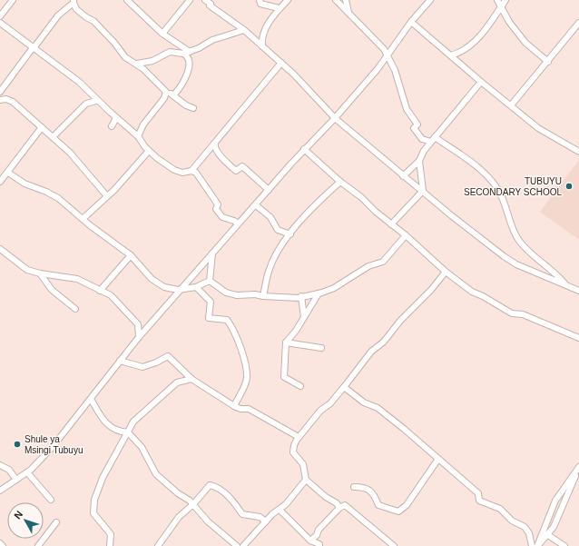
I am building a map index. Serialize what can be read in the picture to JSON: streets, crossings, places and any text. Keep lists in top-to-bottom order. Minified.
{"places":["TUBUYU SECONDARY SCHOOL","Shule ya Msingi Tubuyu"],"north":"top left"}
